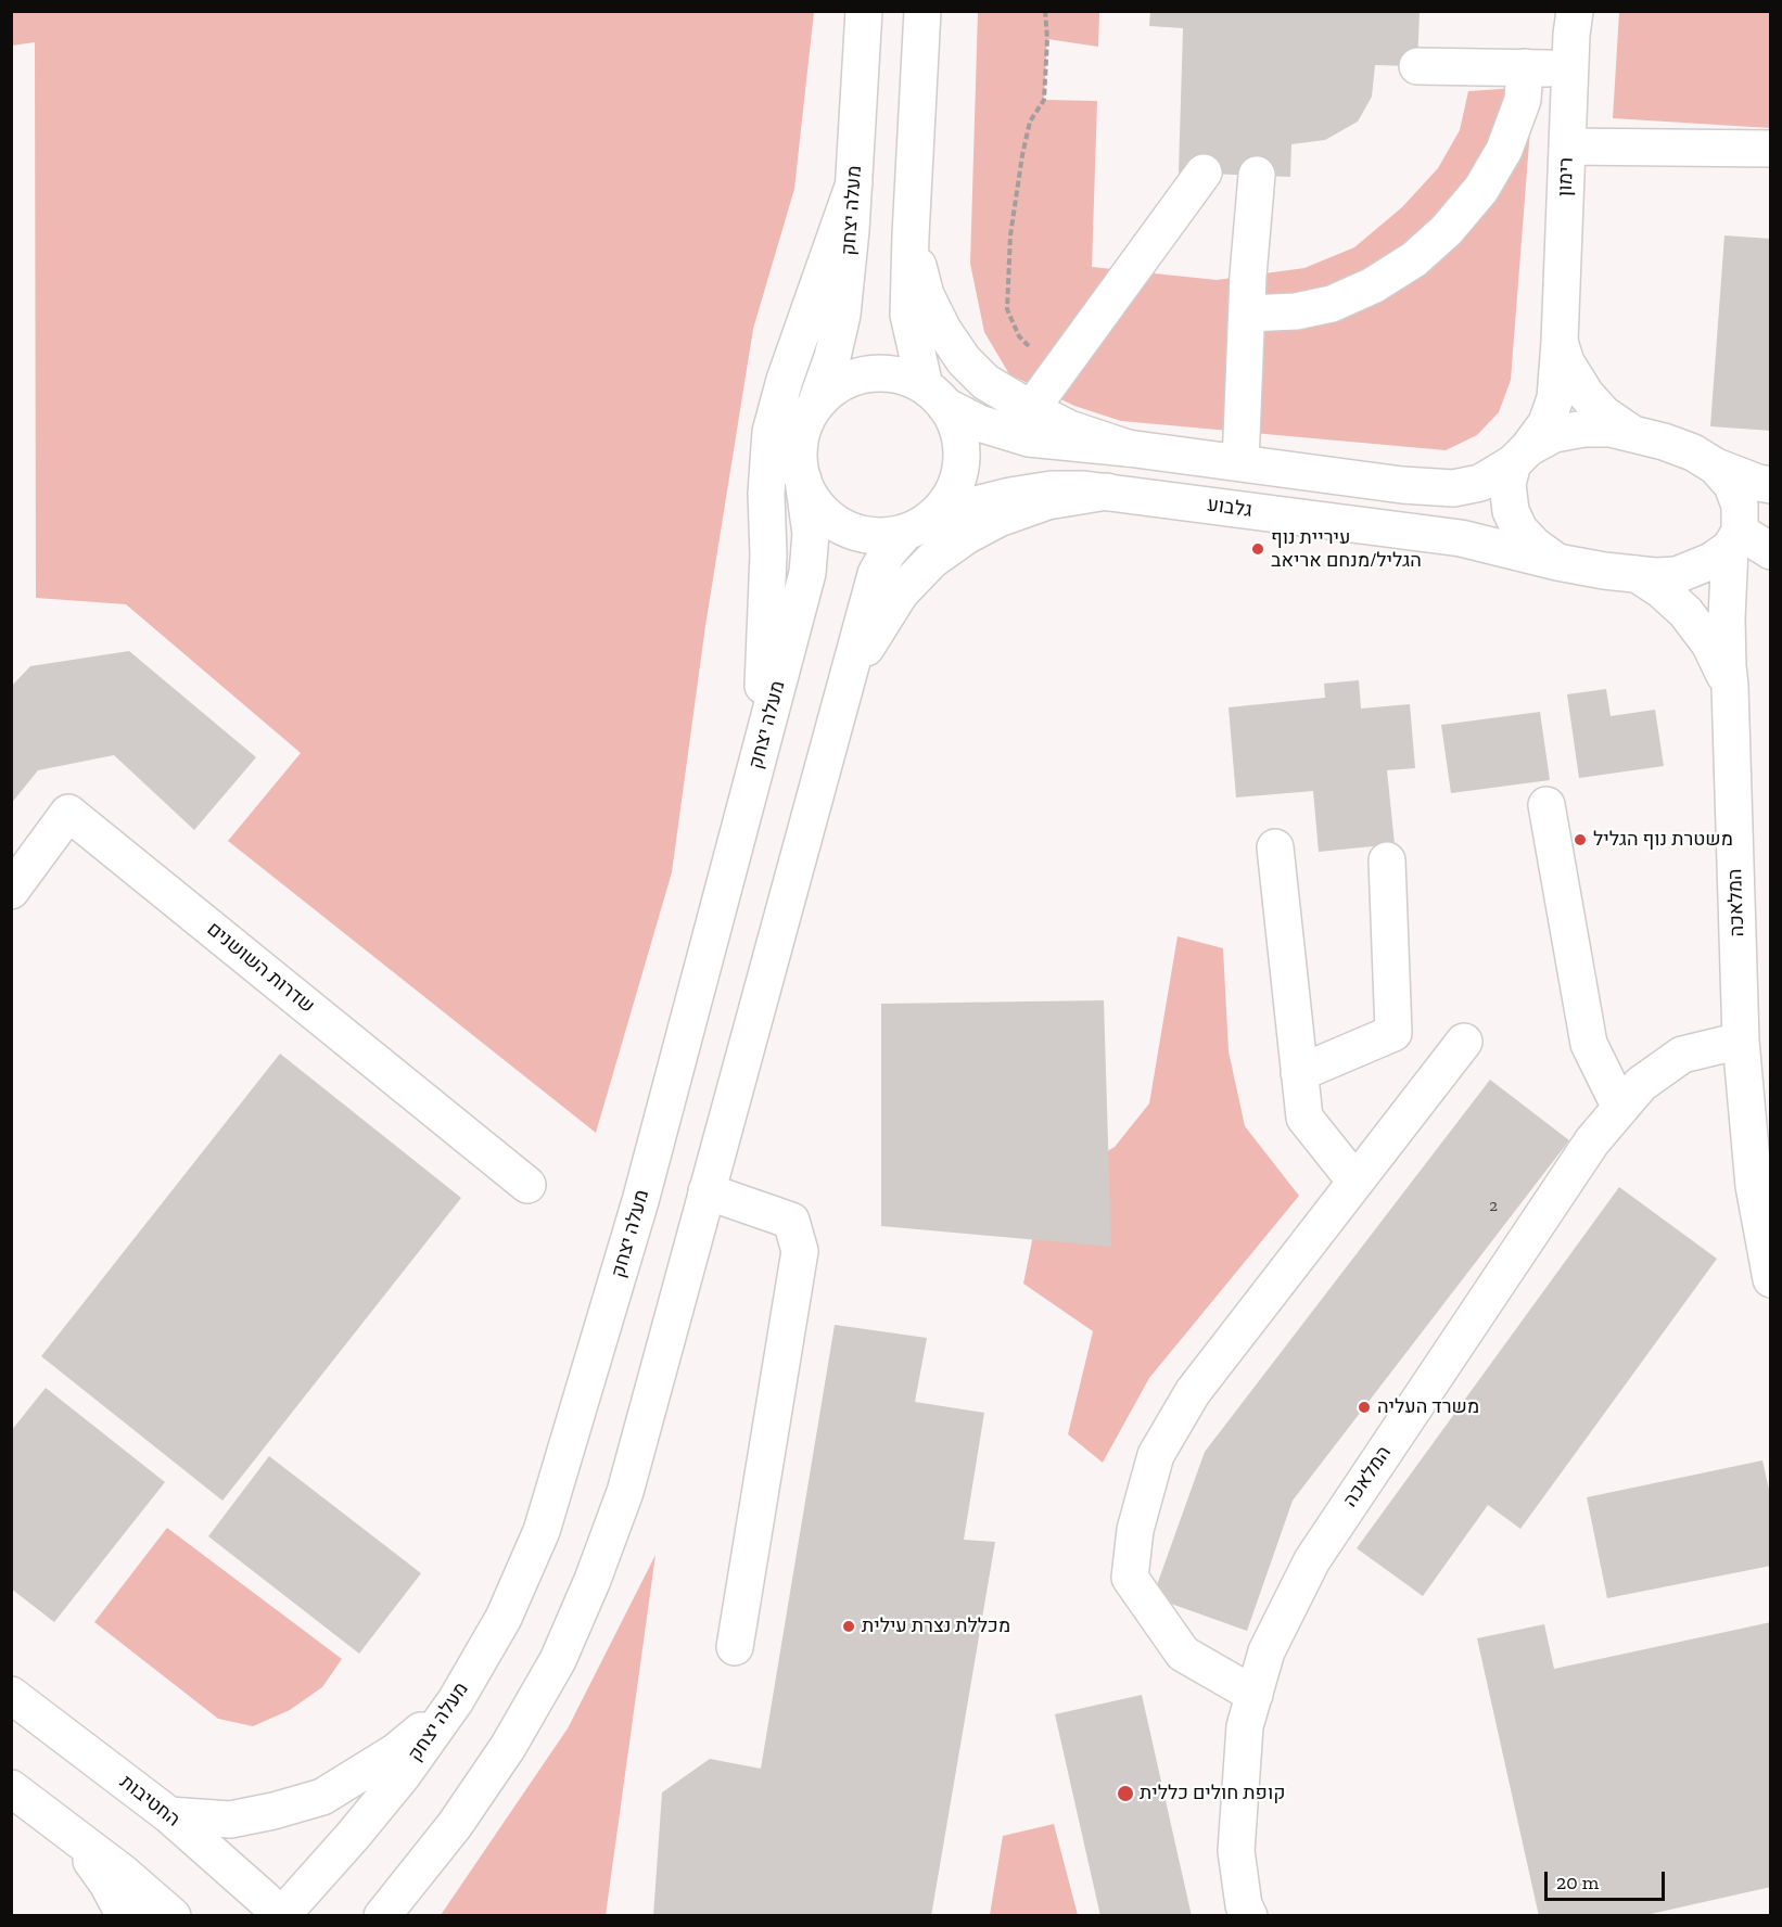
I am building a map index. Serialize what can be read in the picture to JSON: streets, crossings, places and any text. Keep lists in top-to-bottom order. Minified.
{"streets":{"street":["רימון","מעלה יצחק","גלבוע","המלאכה","שדרות השושנים","החטיבות"]},"crossings":[["רימון","גלבוע"],["רימון","המלאכה"],["מעלה יצחק","גלבוע"],["מעלה יצחק","החטיבות"],["גלבוע","המלאכה"]],"places":["עיריית נוף הגליל/מנחם אריאב","משטרת נוף הגליל","משרד העליה","מכללת נצרת עילית","קופת חולים כללית"],"house_numbers":["2"],"scale_bar":"20 m"}
